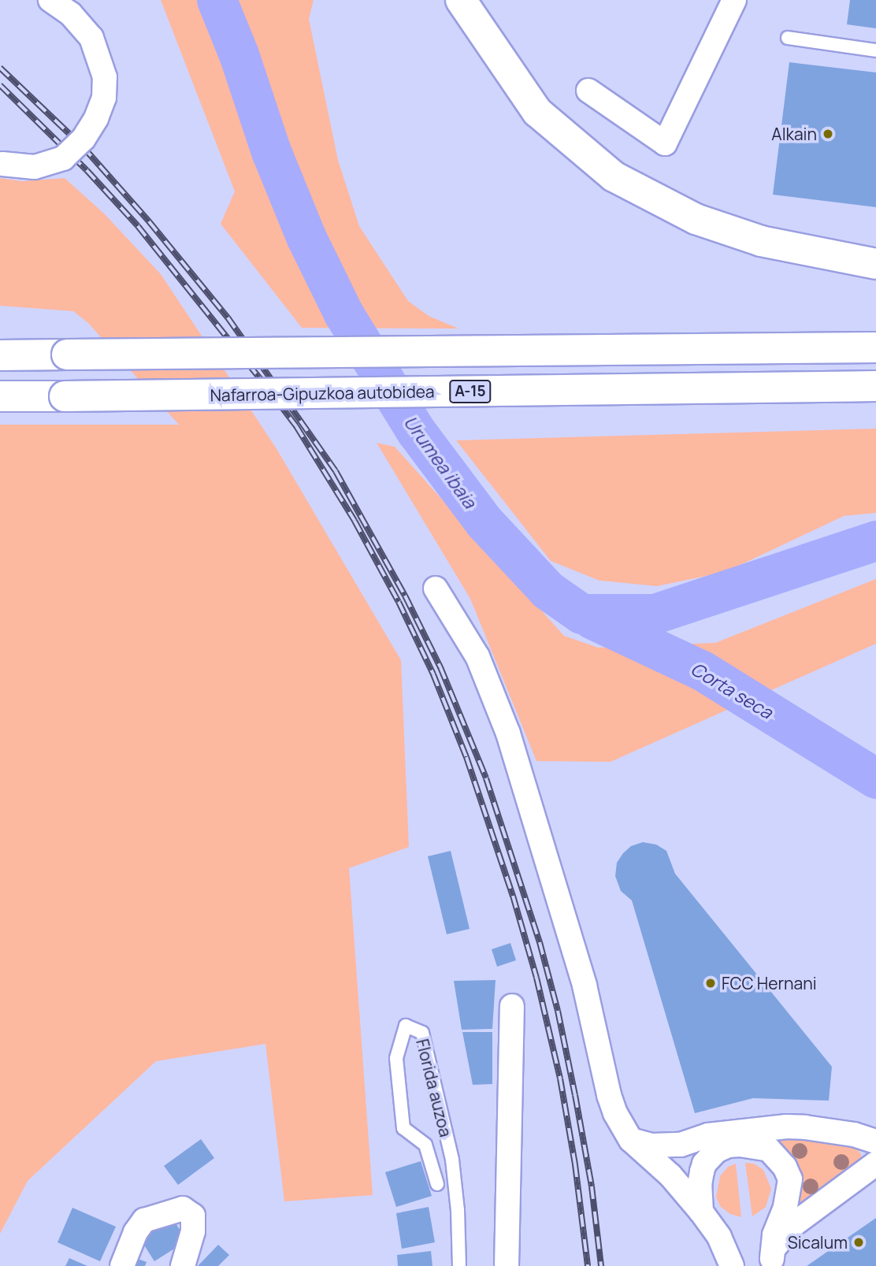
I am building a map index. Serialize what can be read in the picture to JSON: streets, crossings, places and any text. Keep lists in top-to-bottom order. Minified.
{"streets":{"main road":["A-15","Nafarroa-Gipuzkoa autobidea"],"lane":["Florida auzoa"]},"water":["Urumea ibaia","Corta seca"],"places":["Alkain","FCC Hernani","Sicalum"]}
